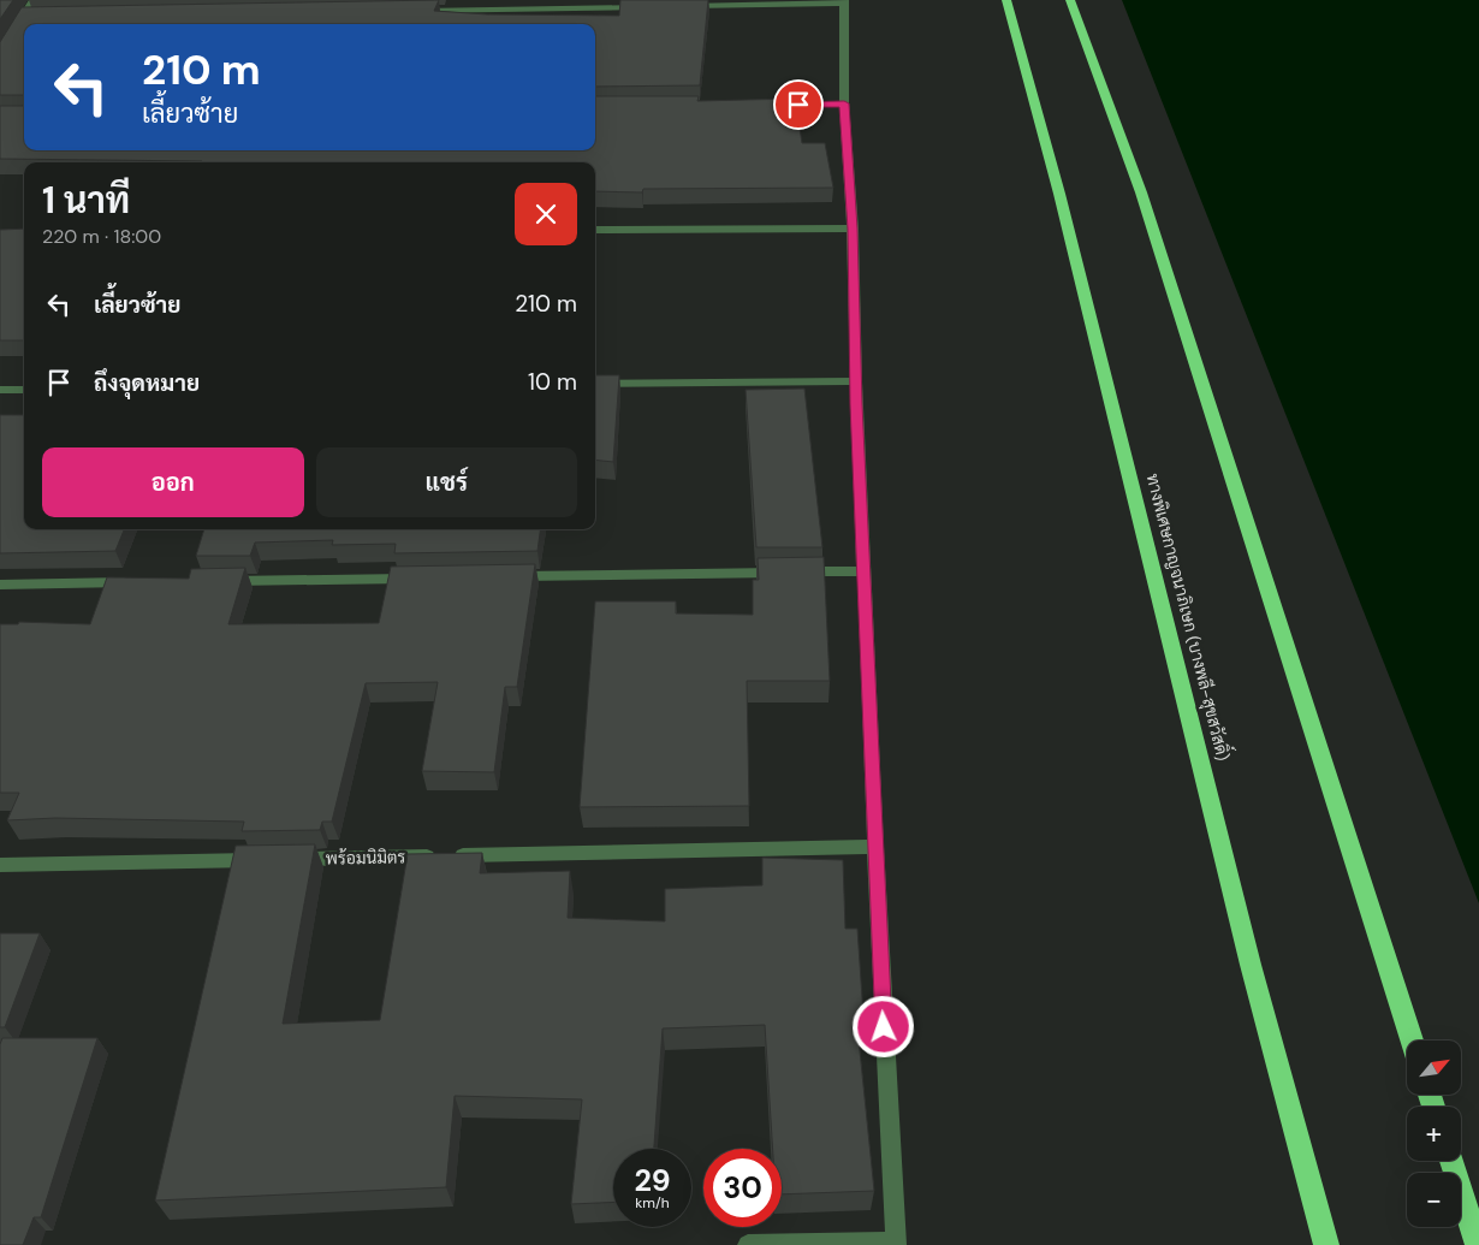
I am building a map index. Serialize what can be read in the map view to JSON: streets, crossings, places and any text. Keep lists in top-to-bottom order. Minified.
{"streets":{"highway":["ทางพิเศษกาญจนาภิเษก (บางพลี-สุขสวัสดิ์)"],"street":["พร้อมนิมิตร"]},"north":"top right","page":{"turn":["210 m","เลี้ยวซ้าย"],"heading":["1 นาที","220 m · 18:00"],"list":[{"name":"เลี้ยวซ้าย","value":"210 m"},{"name":"ถึงจุดหมาย","value":"10 m"}],"buttons":["ออก","แชร์"],"map_buttons":["+","−"],"speed":"29 km/h","limit":"30"}}
